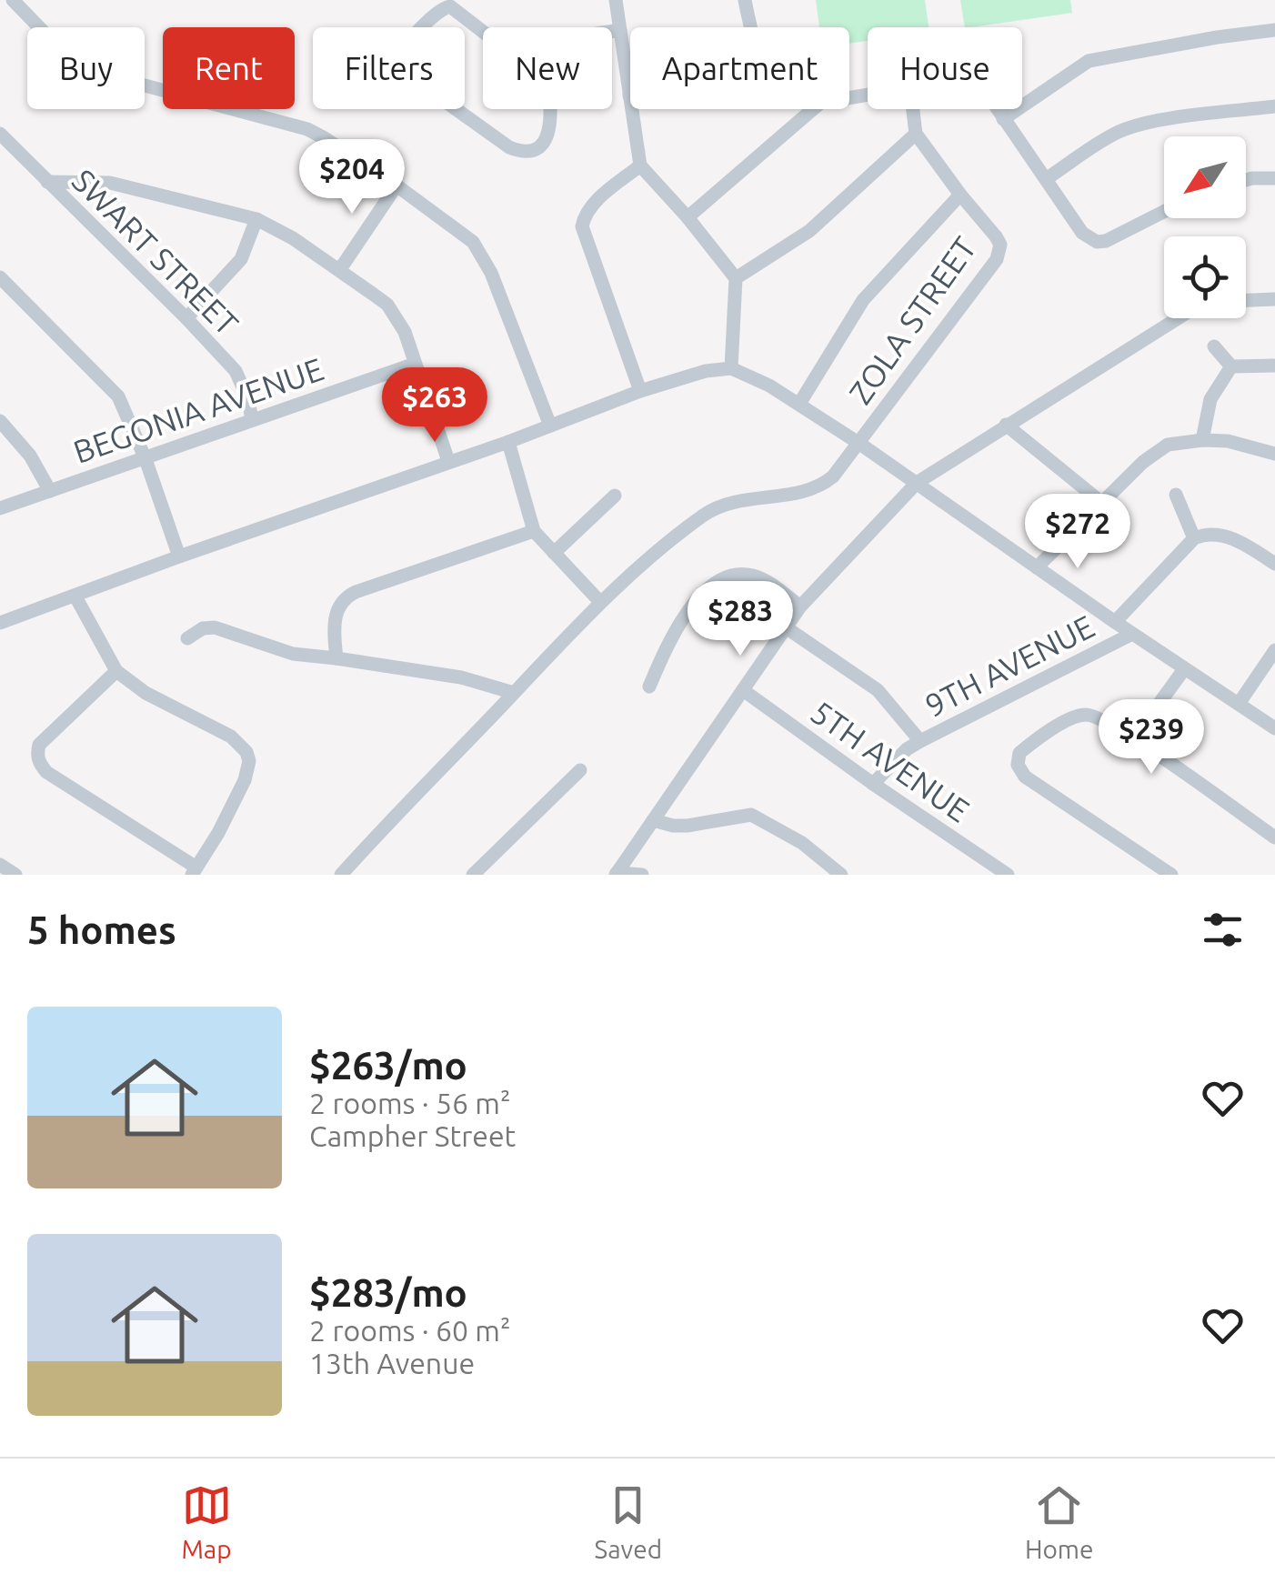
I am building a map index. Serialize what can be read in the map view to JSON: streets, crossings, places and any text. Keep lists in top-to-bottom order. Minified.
{"streets":{"street":["SWART STREET","ZOLA STREET","BEGONIA AVENUE","9TH AVENUE","5TH AVENUE"]},"crossings":[["SWART STREET","BEGONIA AVENUE"],["9TH AVENUE","5TH AVENUE"]],"north":"bottom left","page":{"chip":["Buy","Rent","Filters","New","Apartment","House"],"price":["$204","$263","$272","$283","$239"],"heading":"5 homes","list":[{"name":"$263/mo","note":"2 rooms · 56 m² · Campher Street"},{"name":"$283/mo","note":"2 rooms · 60 m² · 13th Avenue"}],"tabs":["Map","Saved","Home"]}}
